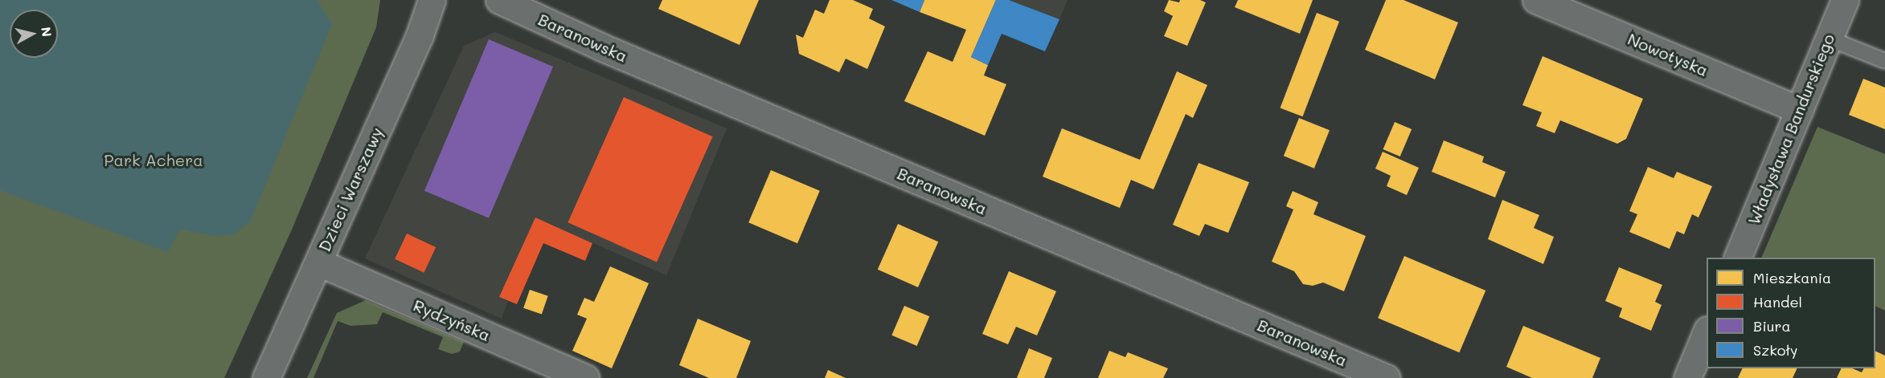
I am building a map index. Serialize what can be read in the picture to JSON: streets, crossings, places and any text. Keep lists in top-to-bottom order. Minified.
{"streets":{"street":["Baranowska","Nowotyska","Władysława Bandurskiego","Dzieci Warszawy","Rydzyńska"]},"crossings":[["Nowotyska","Władysława Bandurskiego"],["Dzieci Warszawy","Rydzyńska"]],"parks":["Park Achera"],"legend":["Mieszkania","Handel","Biura","Szkoły"],"north":"right"}
